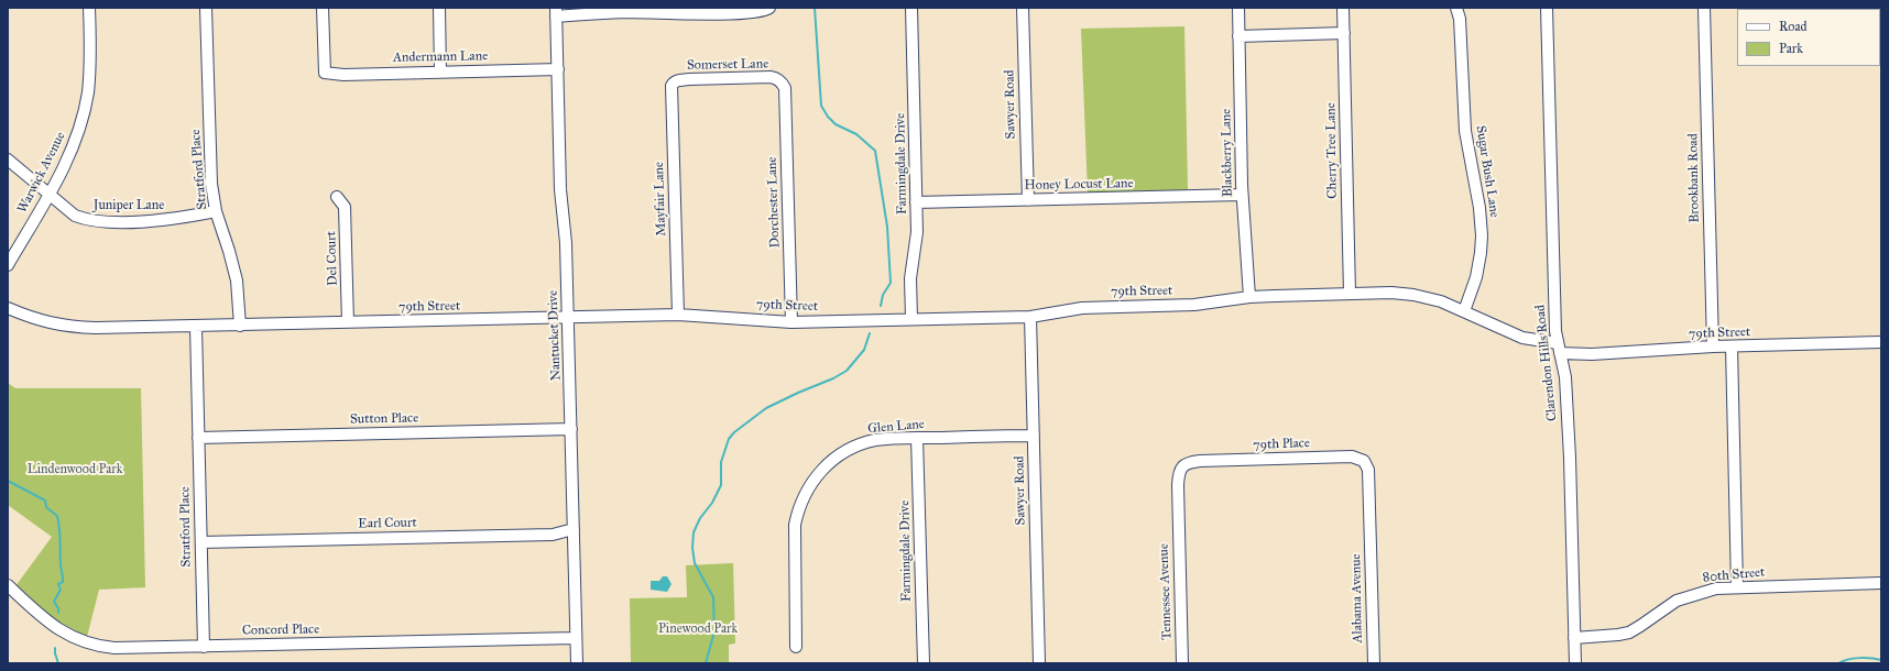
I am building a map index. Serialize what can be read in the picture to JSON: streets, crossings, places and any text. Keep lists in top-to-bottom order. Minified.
{"streets":{"street":["Andermann Lane","Somerset Lane","Sawyer Road","Cherry Tree Lane","Blackberry Lane","Farmingdale Drive","Stratford Place","Sugar Bush Lane","Warwick Avenue","Brookbank Road","Honey Locust Lane","Mayfair Lane","Dorchester Lane","Juniper Lane","Del Court","79th Street","Nantucket Drive","Clarendon Hills Road","Sutton Place","Glen Lane","79th Place","Earl Court","80th Street","Tennessee Avenue","Alabama Avenue","Concord Place"]},"crossings":[["Andermann Lane","Nantucket Drive"],["Somerset Lane","Mayfair Lane"],["Somerset Lane","Dorchester Lane"],["Sawyer Road","Honey Locust Lane"],["Sawyer Road","79th Street"],["Sawyer Road","Glen Lane"],["Cherry Tree Lane","79th Street"],["Blackberry Lane","Honey Locust Lane"],["Blackberry Lane","79th Street"],["Farmingdale Drive","Honey Locust Lane"],["Farmingdale Drive","79th Street"],["Farmingdale Drive","Glen Lane"],["Stratford Place","Juniper Lane"],["Stratford Place","79th Street"],["Stratford Place","Sutton Place"],["Stratford Place","Earl Court"],["Stratford Place","Concord Place"],["Sugar Bush Lane","79th Street"],["Warwick Avenue","Juniper Lane"],["Brookbank Road","79th Street"],["Mayfair Lane","79th Street"],["Dorchester Lane","79th Street"],["Del Court","79th Street"],["79th Street","Nantucket Drive"],["79th Street","Clarendon Hills Road"],["Nantucket Drive","Sutton Place"],["Nantucket Drive","Earl Court"],["Nantucket Drive","Concord Place"],["Clarendon Hills Road","80th Street"],["79th Place","Tennessee Avenue"],["79th Place","Alabama Avenue"]],"parks":["Lindenwood Park","Pinewood Park"],"legend":["Road","Park"]}
